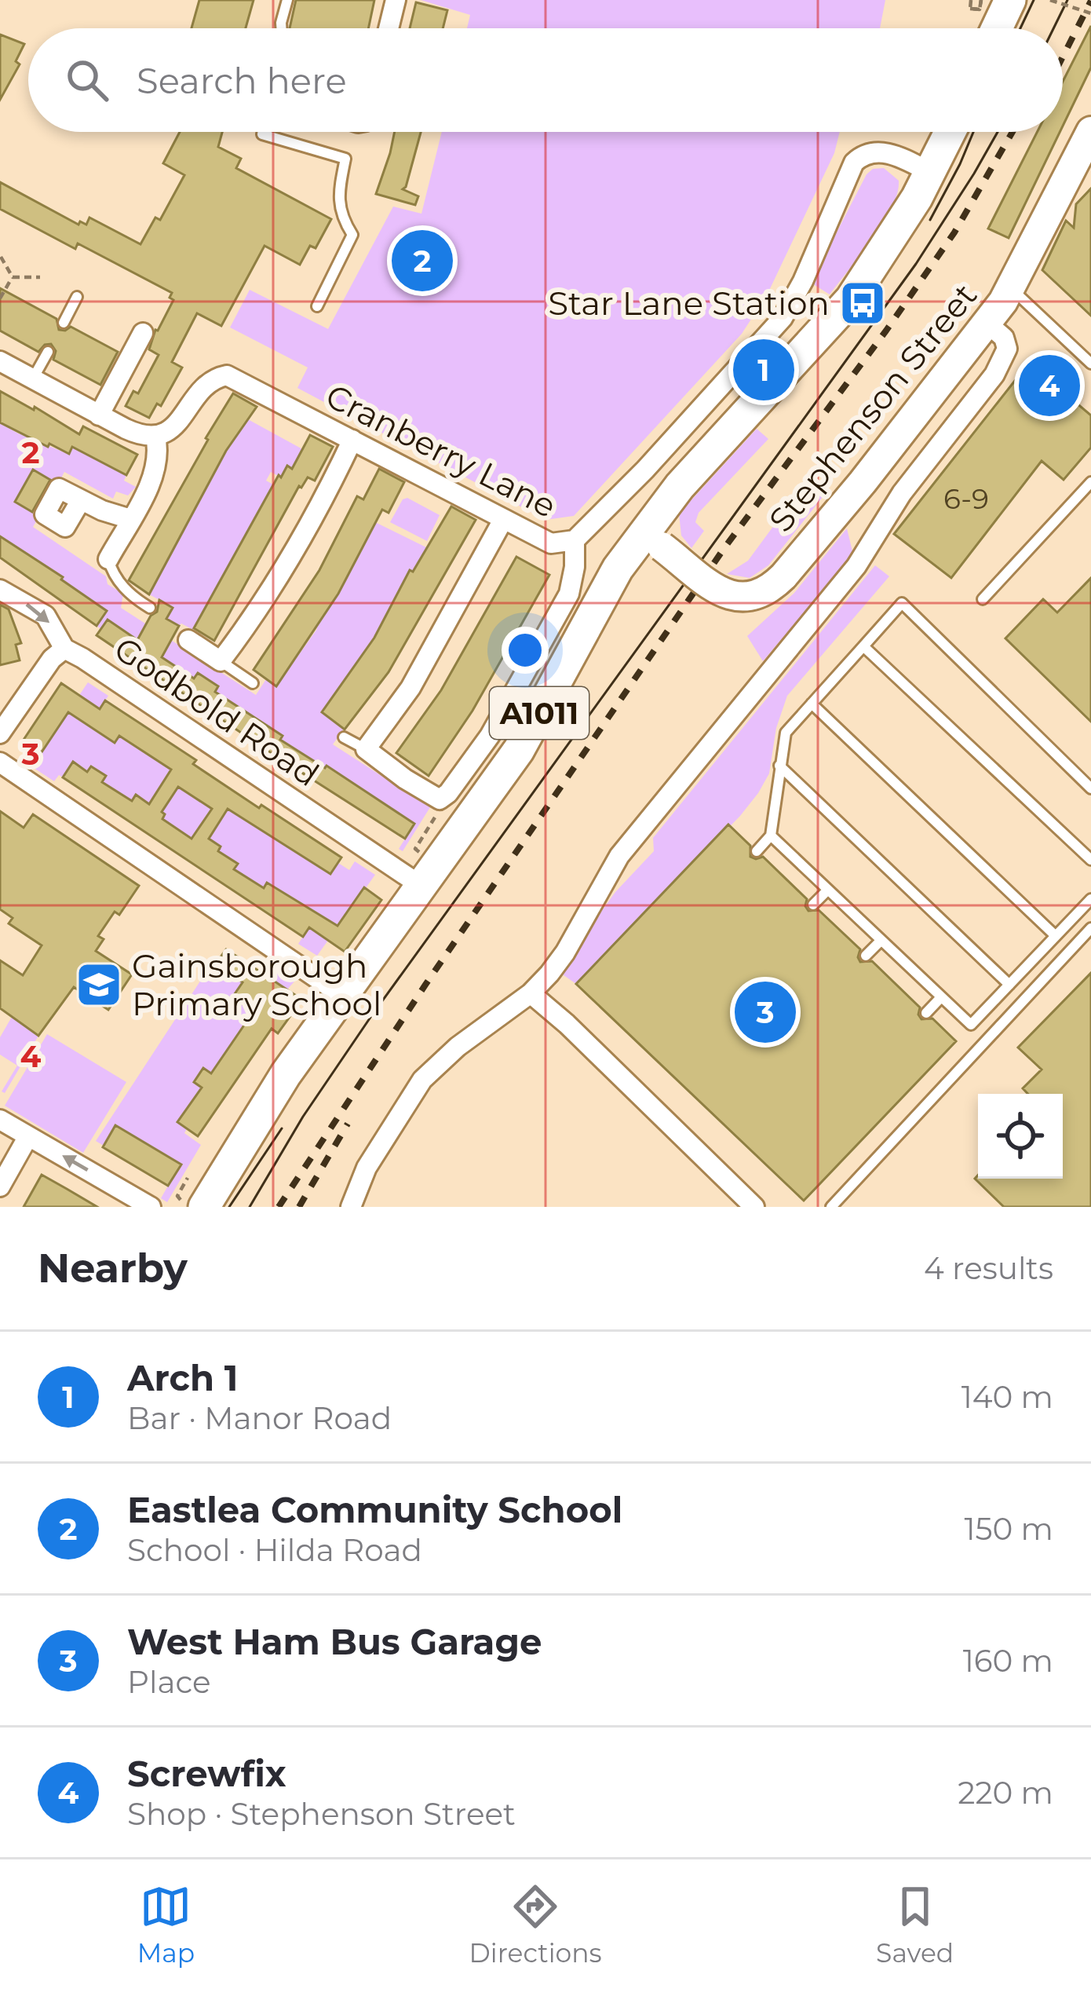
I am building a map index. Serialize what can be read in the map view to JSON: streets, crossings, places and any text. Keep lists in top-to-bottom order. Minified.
{"streets":{"main road":["Stephenson Street","A1011"],"street":["Cranberry Lane","Godbold Road"]},"crossings":[["Stephenson Street","A1011"],["Cranberry Lane","A1011"],["Godbold Road","A1011"]],"places":{"bus stop":["Star Lane Station"],"school or university":["Gainsborough Primary School"]},"house_numbers":["6-9"],"page":{"search":"Search here","pins":["2","1","4","3"],"heading":["Nearby","4 results"],"list":[{"mark":"1","name":"Arch 1","note":"Bar · Manor Road","value":"140 m"},{"mark":"2","name":"Eastlea Community School","note":"School · Hilda Road","value":"150 m"},{"mark":"3","name":"West Ham Bus Garage","note":"Place","value":"160 m"},{"mark":"4","name":"Screwfix","note":"Shop · Stephenson Street","value":"220 m"}],"nav":["Map","Directions","Saved"]},"grid":{"rows":["2","3","4"]}}
